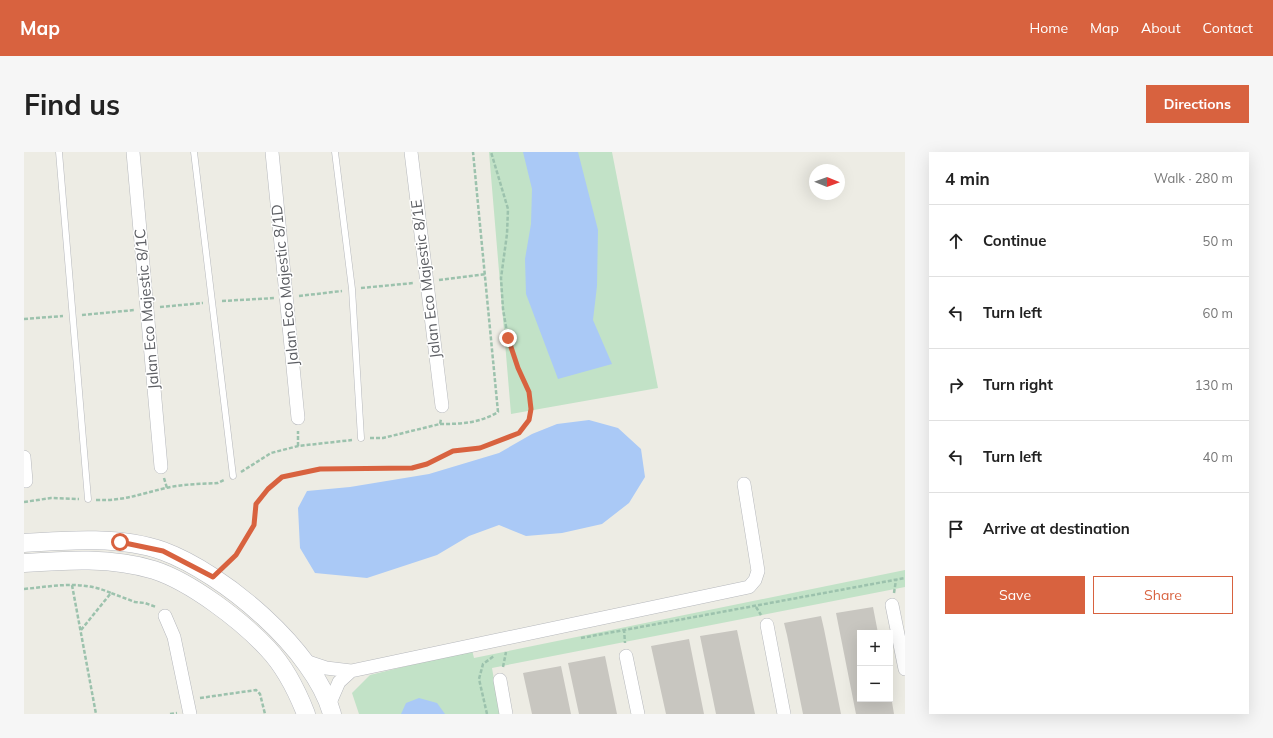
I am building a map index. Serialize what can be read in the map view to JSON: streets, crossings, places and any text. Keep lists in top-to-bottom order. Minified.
{"streets":{"street":["Jalan Eco Majestic 8/1E","Jalan Eco Majestic 8/1D","Jalan Eco Majestic 8/1C"]},"north":"right","page":{"header":"Map","nav":["Home","Map","About","Contact"],"buttons":["Directions",["Save","Share"]],"title":"Find us","heading":["4 min","Walk · 280 m"],"list":[["Continue","50 m"],["Turn left","60 m"],["Turn right","130 m"],["Turn left","40 m"],"Arrive at destination"],"map_buttons":["+","−"]}}
